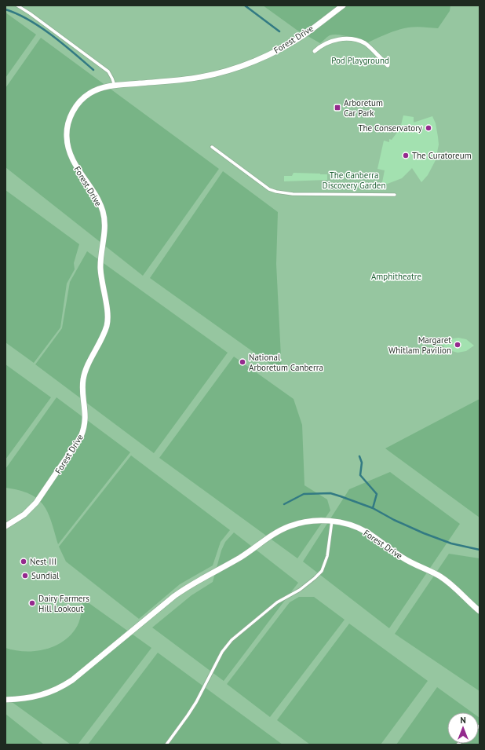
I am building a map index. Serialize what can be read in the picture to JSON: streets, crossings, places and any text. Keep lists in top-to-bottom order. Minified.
{"streets":{"street":["Forest Drive"]},"parks":["Pod Playground","The Canberra Discovery Garden","Amphitheatre"],"places":{"transit":["Arboretum Car Park"],"other":["The Conservatory","The Curatoreum","Margaret Whitlam Pavilion","National Arboretum Canberra","Nest III","Sundial","Dairy Farmers Hill Lookout"]},"north":"top"}
